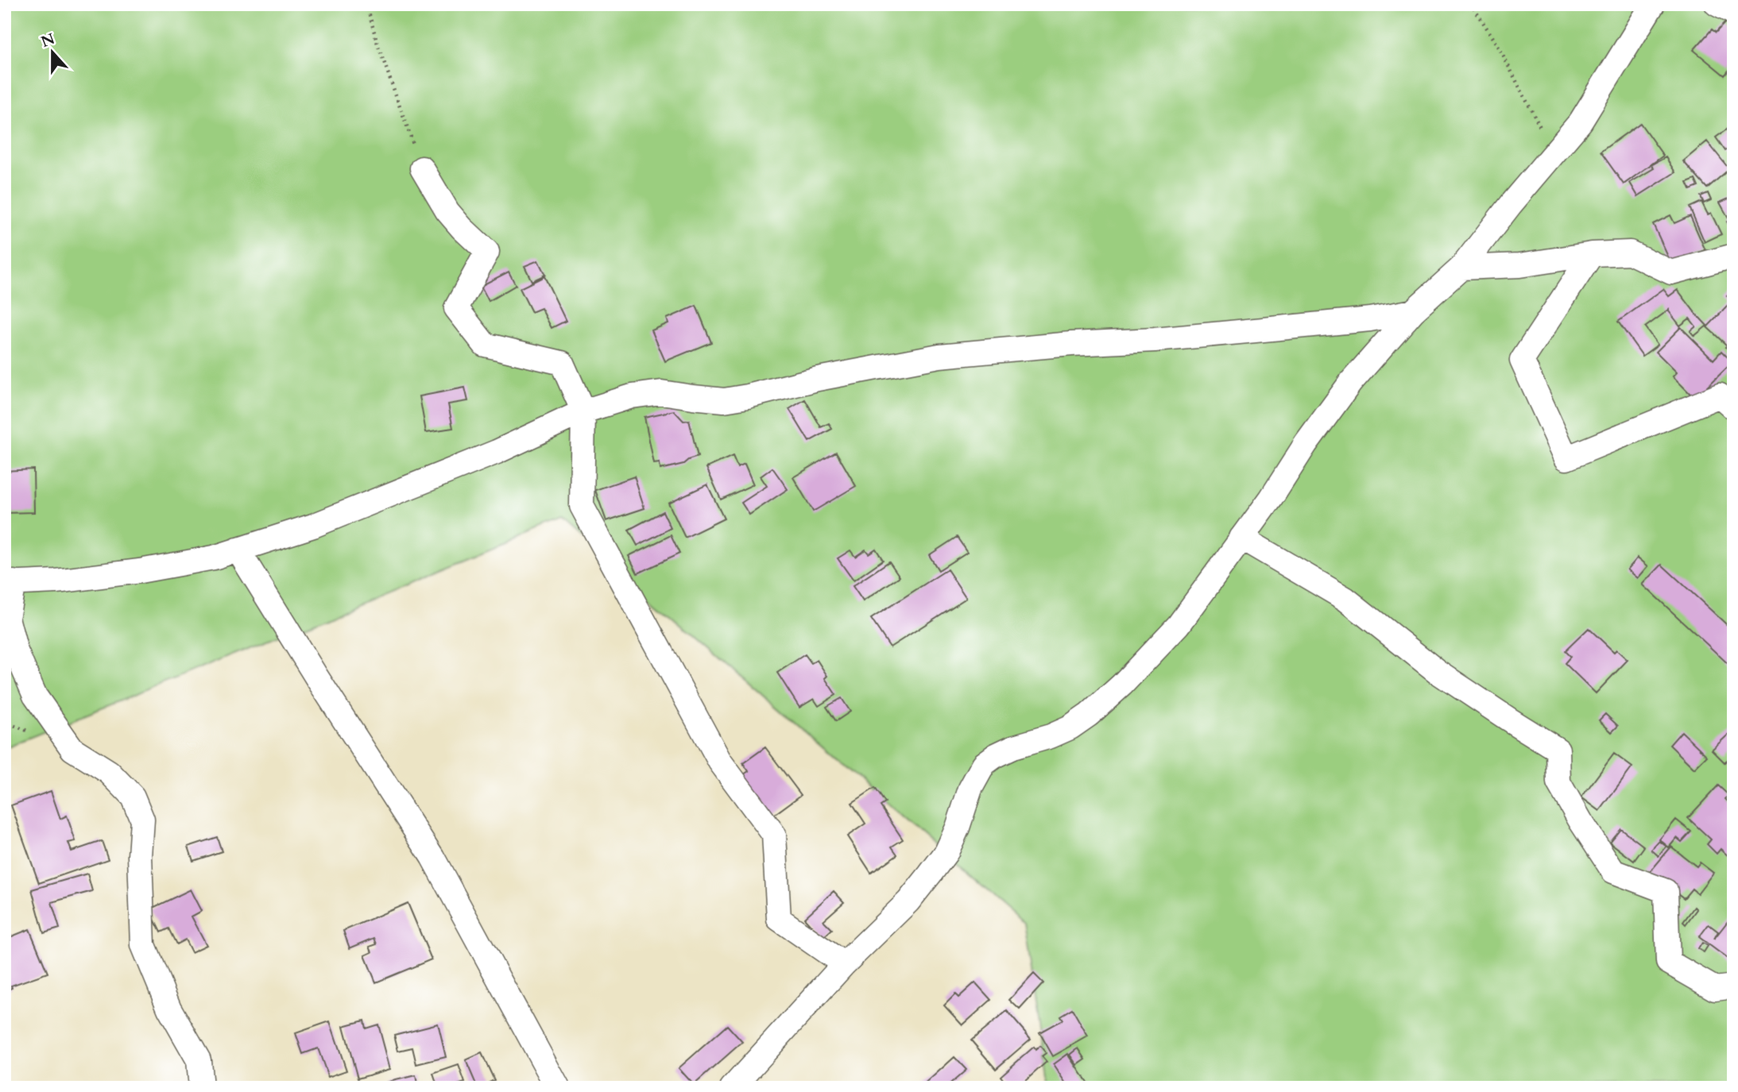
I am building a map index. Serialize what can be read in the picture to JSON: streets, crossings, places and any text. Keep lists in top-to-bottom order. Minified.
{"north":"top"}
